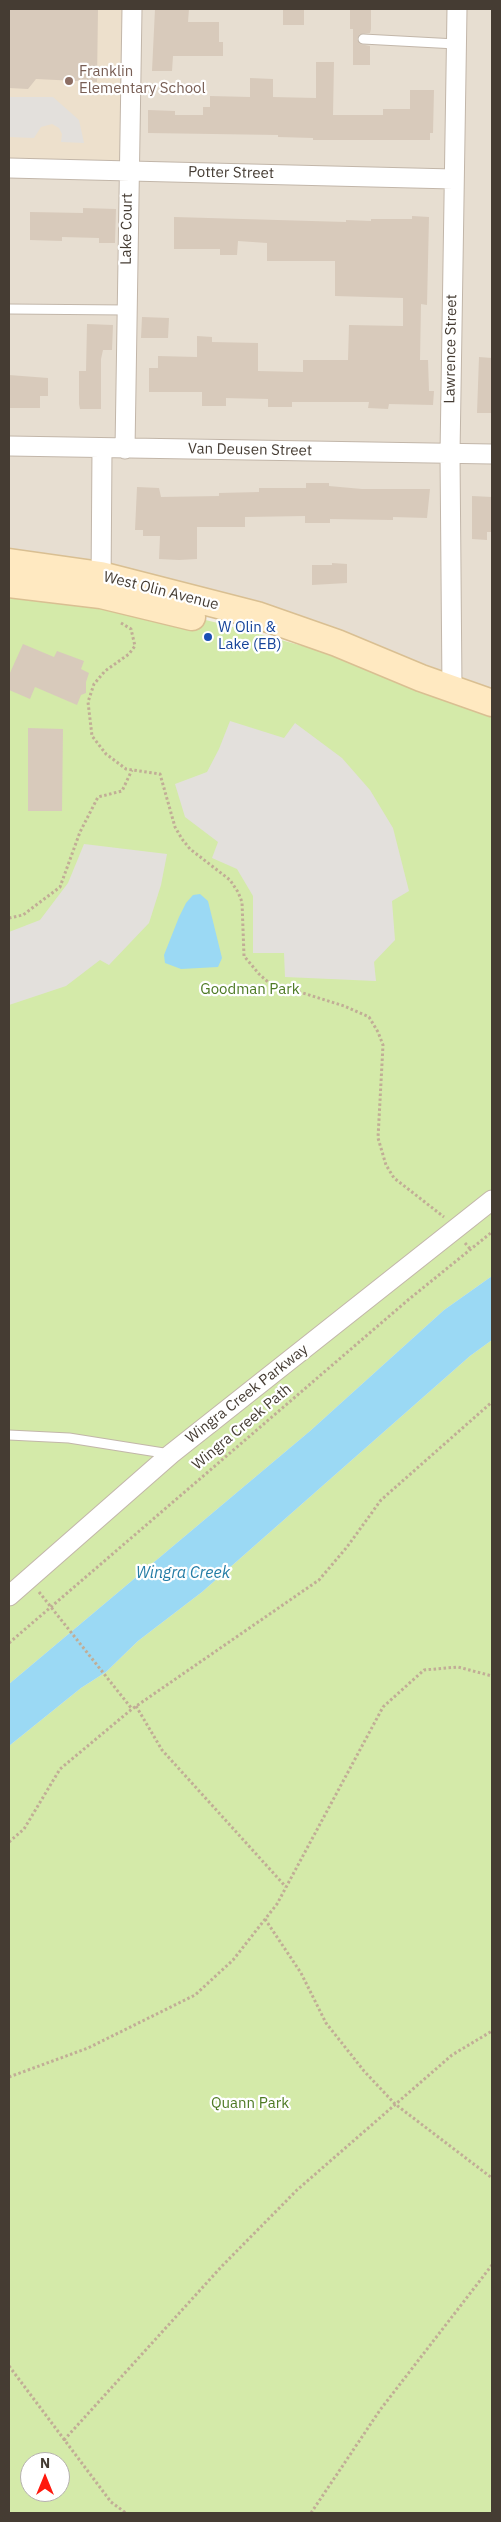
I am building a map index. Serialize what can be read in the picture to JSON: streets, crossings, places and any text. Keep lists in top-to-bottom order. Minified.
{"streets":{"street":["Potter Street","Lake Court","Lawrence Street","Van Deusen Street","West Olin Avenue","Wingra Creek Parkway"],"path":["Wingra Creek Path"]},"crossings":[["Potter Street","Lake Court"],["Potter Street","Lawrence Street"],["Lake Court","Van Deusen Street"],["Lawrence Street","Van Deusen Street"],["Lawrence Street","West Olin Avenue"]],"water":["Wingra Creek"],"parks":["Goodman Park","Quann Park"],"places":["Franklin Elementary School","W Olin & Lake (EB)"],"north":"top"}
